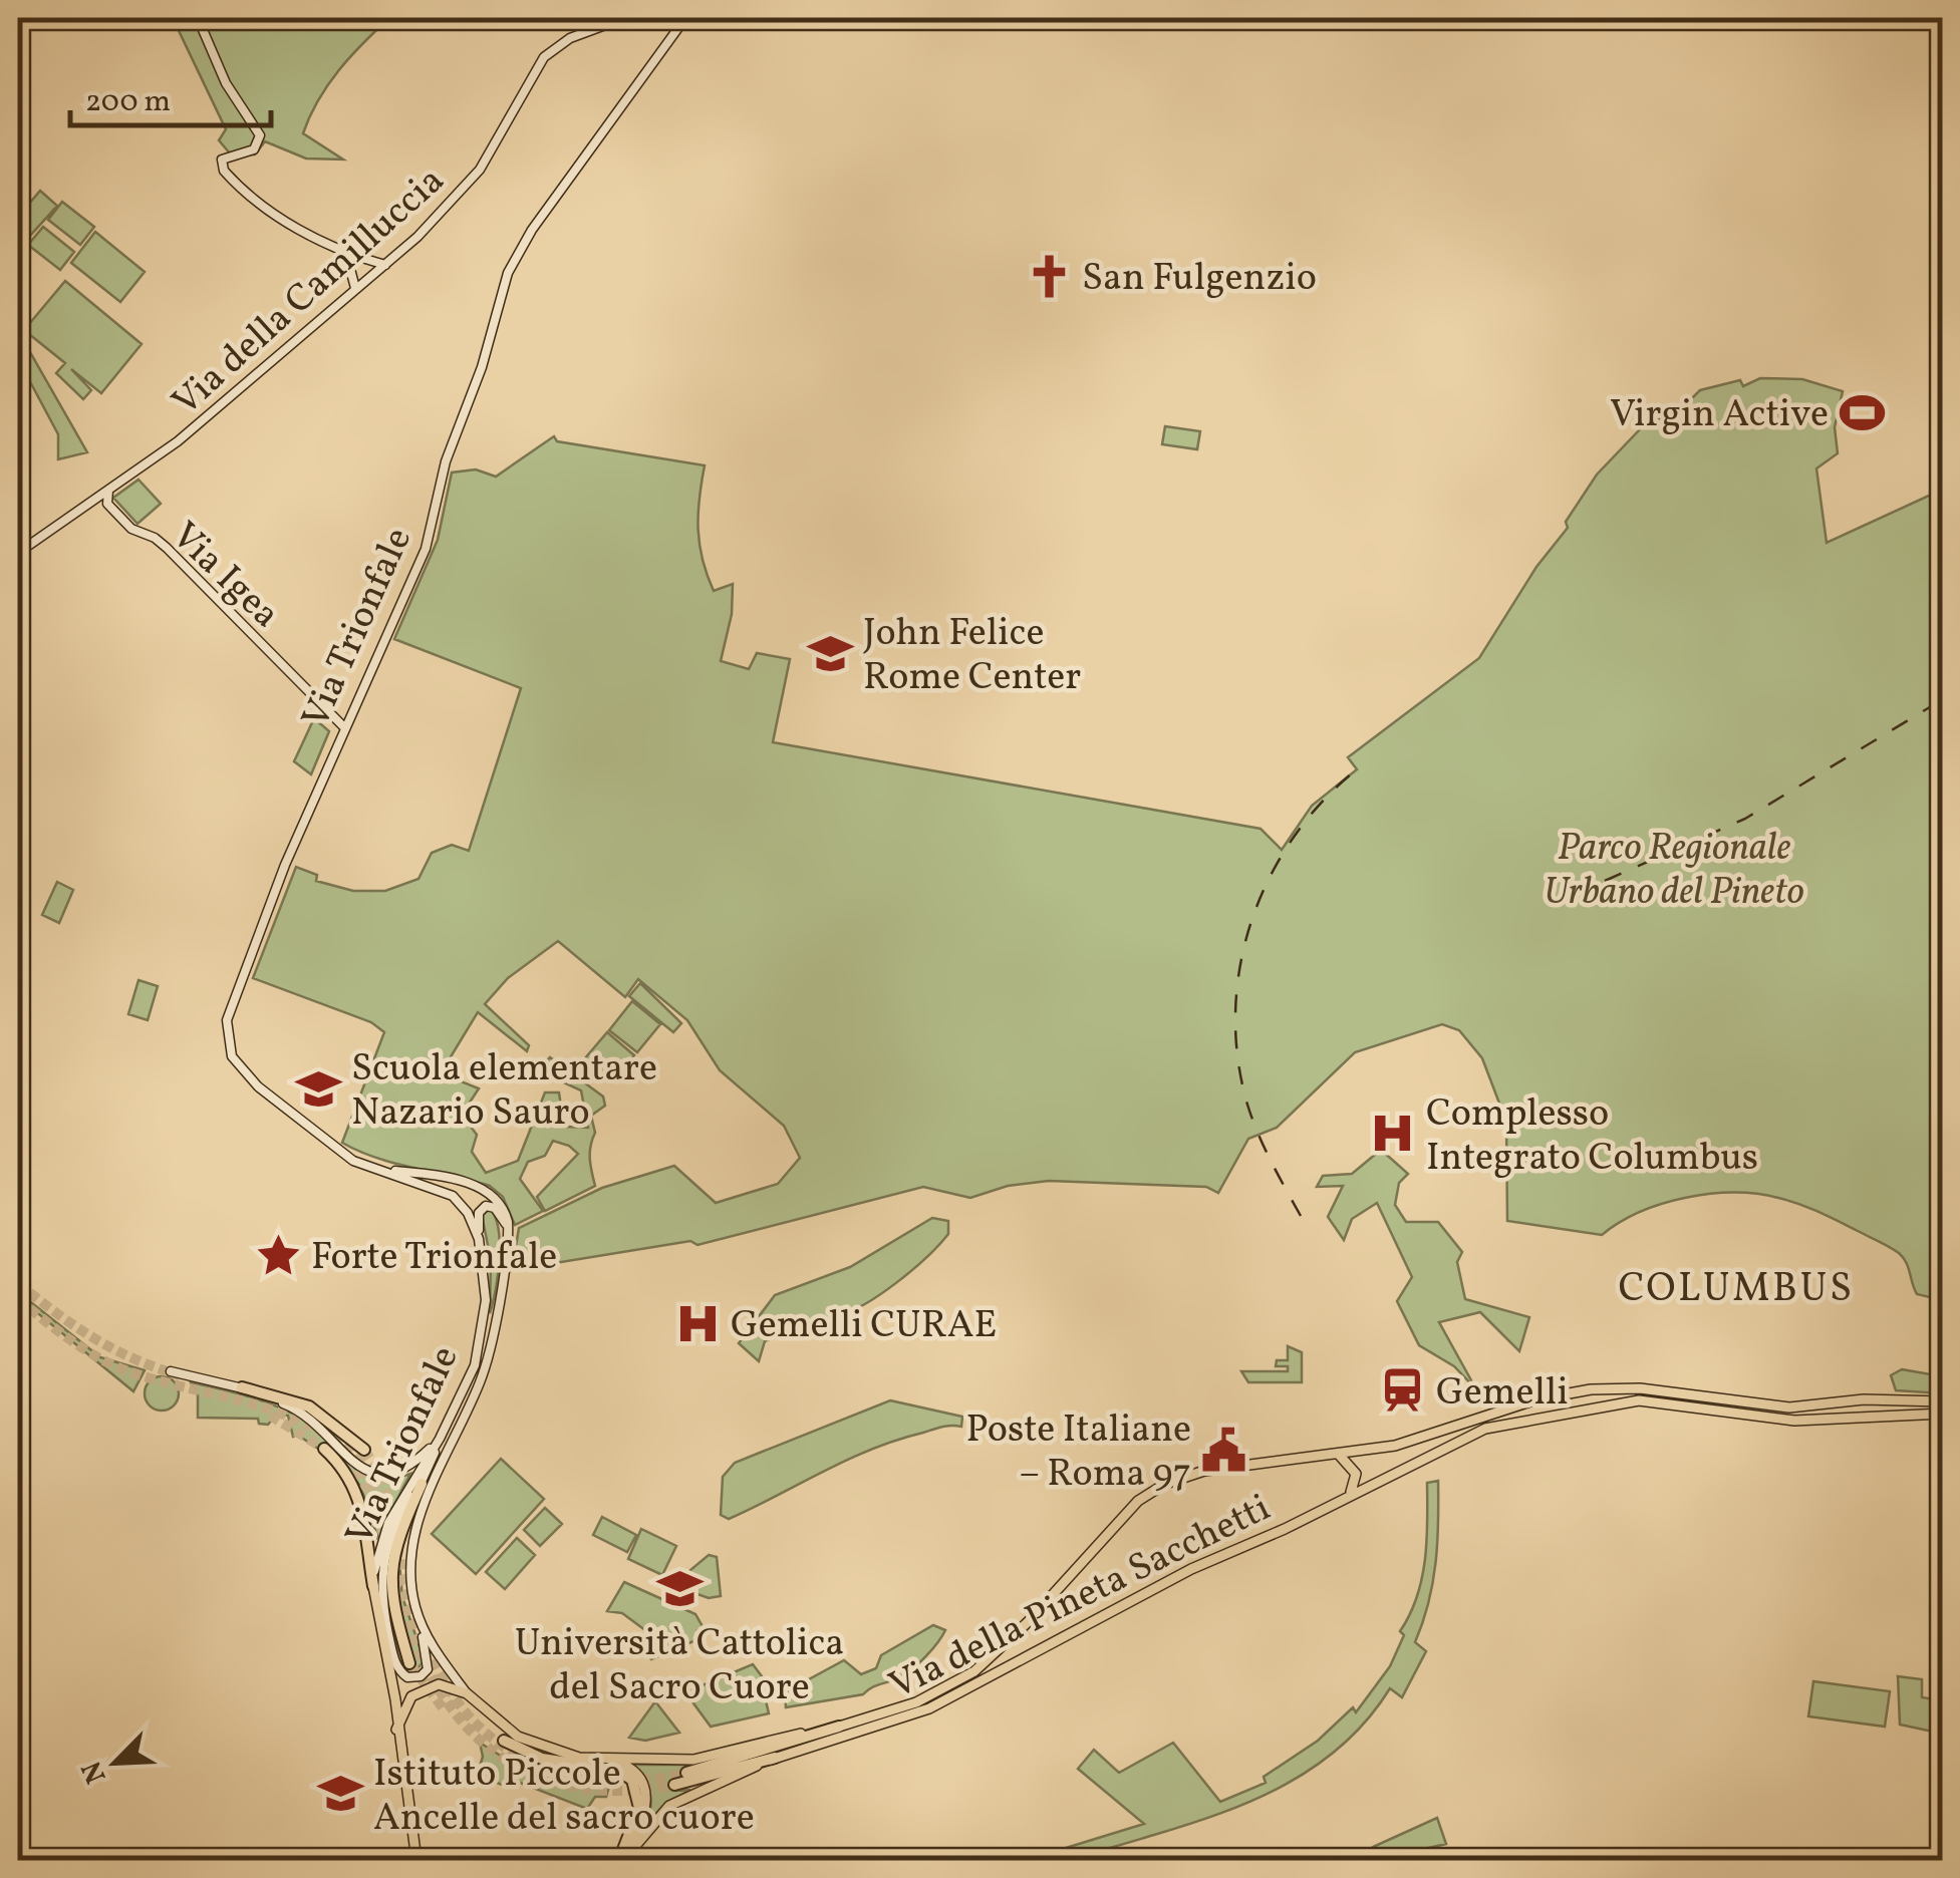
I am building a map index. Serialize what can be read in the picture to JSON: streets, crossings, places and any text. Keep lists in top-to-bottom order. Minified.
{"streets":{"main road":["Via della Camilluccia","Via Igea","Via Trionfale","Via della Pineta Sacchetti"]},"crossings":[["Via Igea","Via Trionfale"]],"districts":["COLUMBUS"],"parks":["Parco Regionale Urbano del Pineto"],"places":{"church":["San Fulgenzio"],"sports":["Virgin Active"],"school or university":["John Felice Rome Center","Scuola elementare Nazario Sauro","Università Cattolica del Sacro Cuore","Istituto Piccole Ancelle del sacro cuore"],"hospital":["Complesso Integrato Columbus","Gemelli CURAE"],"place":["Forte Trionfale"],"station":["Gemelli"],"public building":["Poste Italiane – Roma 97"]},"scale_bar":"200 m","north":"bottom left"}
